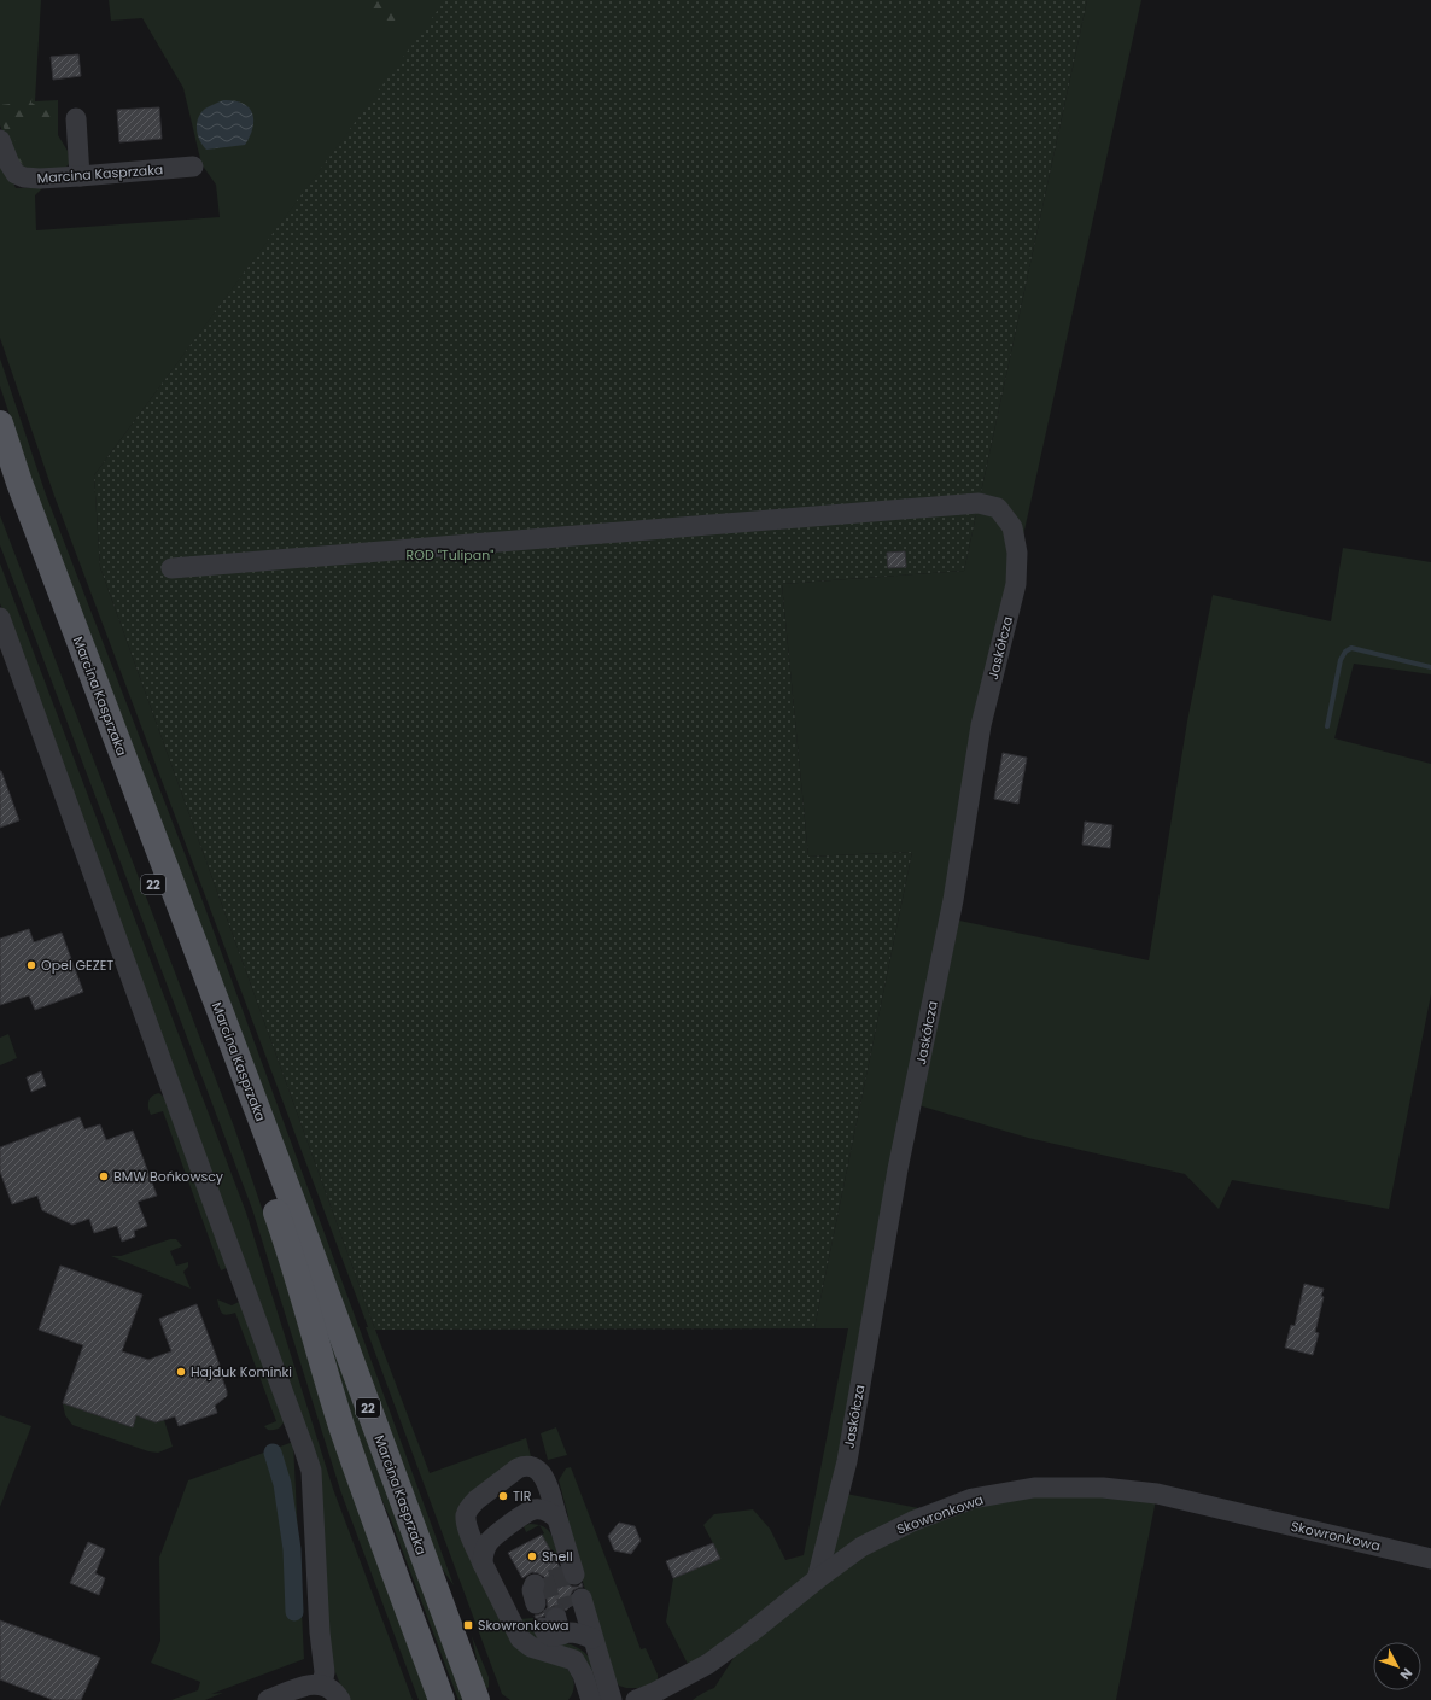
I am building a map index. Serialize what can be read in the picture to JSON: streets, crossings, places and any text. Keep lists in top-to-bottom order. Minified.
{"streets":{"main road":["Marcina Kasprzaka","22"],"street":["Jaskółcza","Skowronkowa"]},"crossings":[["Jaskółcza","Skowronkowa"]],"parks":["ROD \"Tulipan\""],"places":{"other":["Opel GEZET","BMW Bońkowscy","Hajduk Kominki","TIR","Shell"],"transit":["Skowronkowa"]},"north":"bottom right"}
